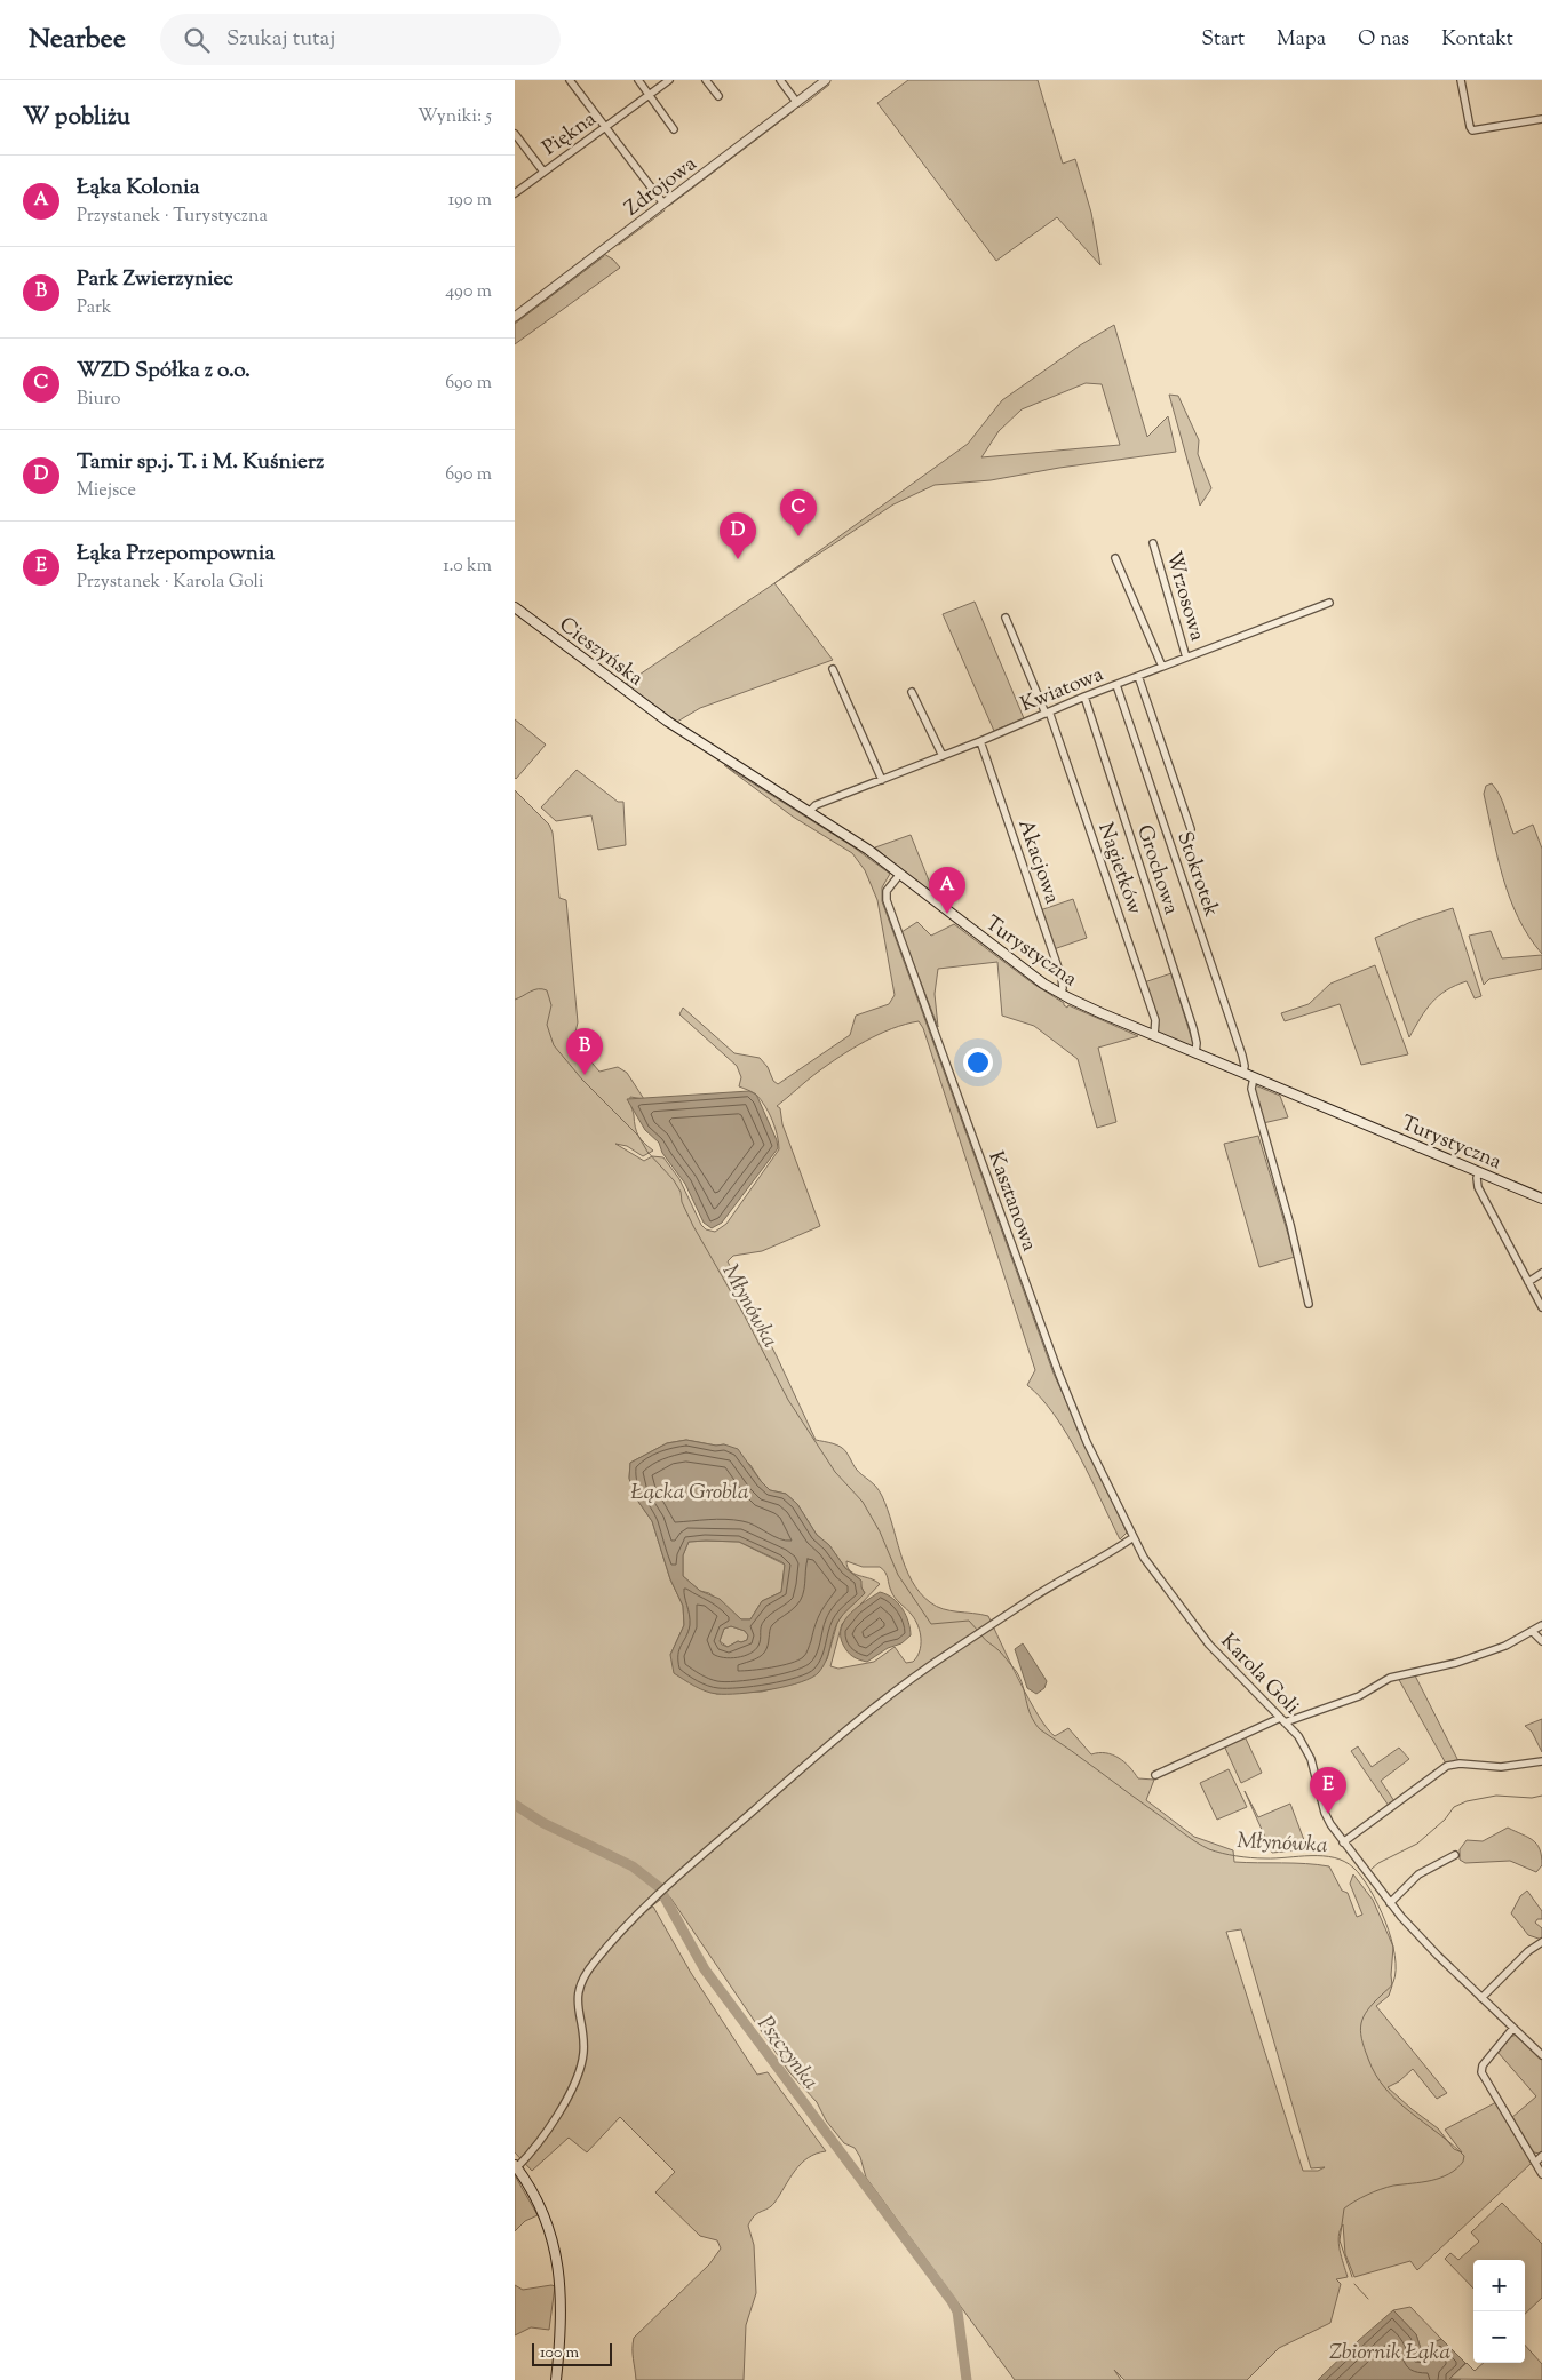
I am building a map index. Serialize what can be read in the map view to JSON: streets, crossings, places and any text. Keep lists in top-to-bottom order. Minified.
{"streets":{"main road":["Cieszyńska","Turystyczna"],"street":["Piękna","Zdrojowa","Wrzosowa","Kwiatowa","Akacjowa","Nagietków","Grochowa","Stokrotek","Kasztanowa","Karola Goli"]},"crossings":[["Wrzosowa","Kwiatowa"],["Cieszyńska","Turystyczna"],["Kwiatowa","Akacjowa"],["Kwiatowa","Nagietków"],["Kwiatowa","Grochowa"],["Kwiatowa","Stokrotek"],["Kwiatowa","Turystyczna"],["Akacjowa","Turystyczna"],["Nagietków","Turystyczna"],["Grochowa","Turystyczna"],["Stokrotek","Turystyczna"],["Turystyczna","Kasztanowa"],["Kasztanowa","Karola Goli"]],"water":["Młynówka","Łącka Grobla","Pszczynka","Zbiornik Łąka"],"scale_bar":"100 m","page":{"header":"Nearbee","search":"Szukaj tutaj","nav":["Start","Mapa","O nas","Kontakt"],"heading":["W pobliżu","Wyniki: 5"],"list":[{"mark":"A","name":"Łąka Kolonia","note":"Przystanek · Turystyczna","value":"190 m"},{"mark":"B","name":"Park Zwierzyniec","note":"Park","value":"490 m"},{"mark":"C","name":"WZD Spółka z o.o.","note":"Biuro","value":"690 m"},{"mark":"D","name":"Tamir sp.j. T. i M. Kuśnierz","note":"Miejsce","value":"690 m"},{"mark":"E","name":"Łąka Przepompownia","note":"Przystanek · Karola Goli","value":"1.0 km"}],"pins":["C","D","A","B","E"],"map_buttons":["+","−"],"scale":"100 m"}}
